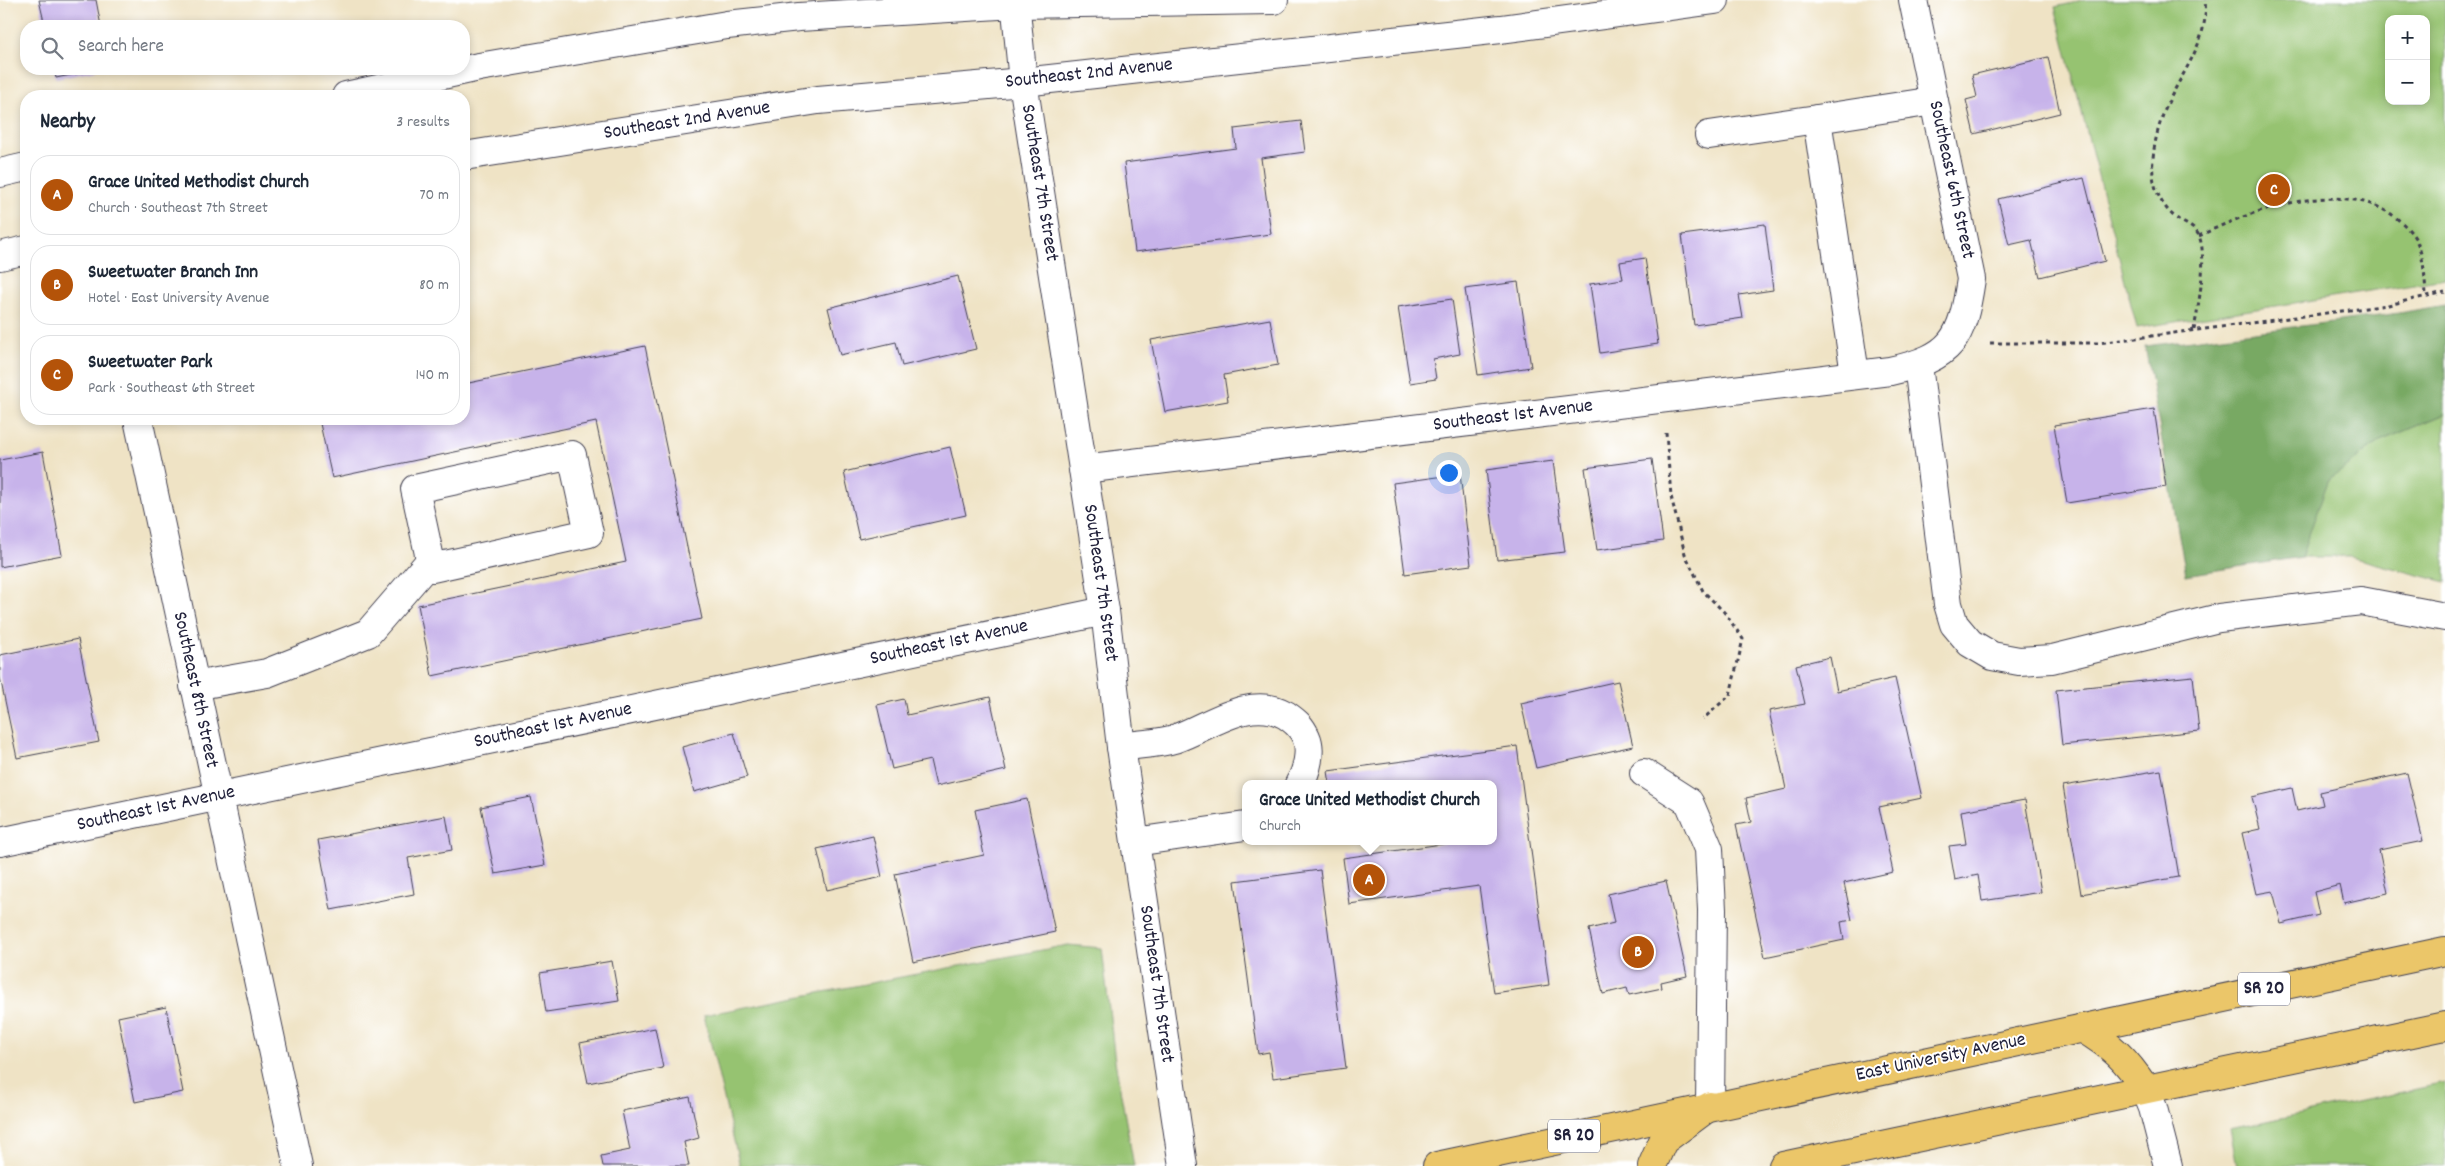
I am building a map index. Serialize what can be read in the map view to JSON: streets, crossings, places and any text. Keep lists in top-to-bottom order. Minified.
{"streets":{"main road":["SR 20","East University Avenue"],"street":["Southeast 2nd Avenue","Southeast 6th Street","Southeast 7th Street","Southeast 1st Avenue","Southeast 8th Street"]},"crossings":[["Southeast 2nd Avenue","Southeast 7th Street"],["Southeast 6th Street","Southeast 1st Avenue"],["Southeast 7th Street","Southeast 1st Avenue"],["Southeast 1st Avenue","Southeast 8th Street"]],"page":{"map_buttons":["+","−"],"search":"Search here","heading":["Nearby","3 results"],"list":[{"mark":"A","name":"Grace United Methodist Church","note":"Church · Southeast 7th Street","value":"70 m"},{"mark":"B","name":"Sweetwater Branch Inn","note":"Hotel · East University Avenue","value":"80 m"},{"mark":"C","name":"Sweetwater Park","note":"Park · Southeast 6th Street","value":"140 m"}],"pins":["C","A","B"],"popup":["Grace United Methodist Church","Church"]}}
